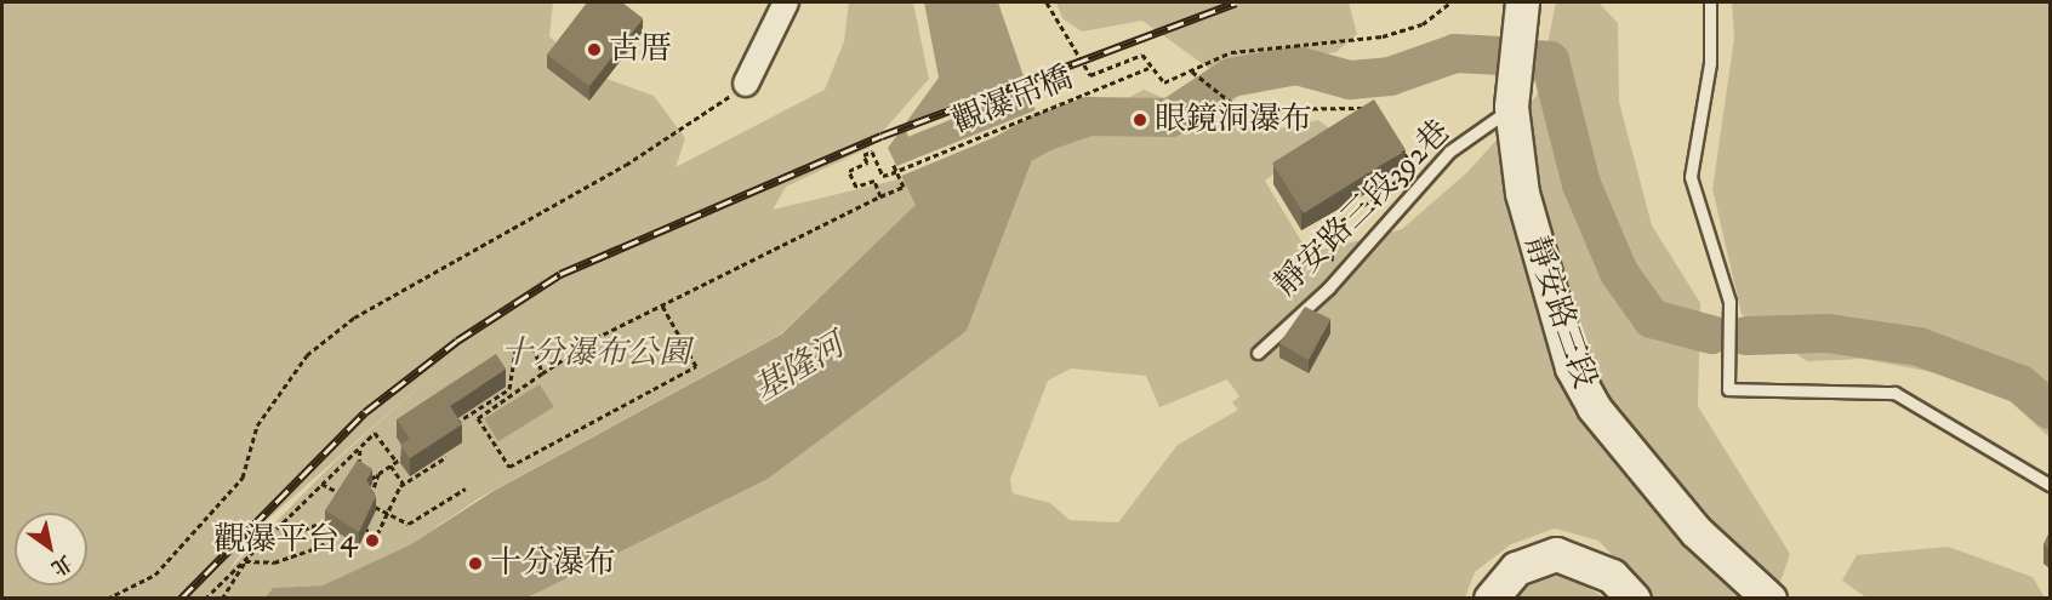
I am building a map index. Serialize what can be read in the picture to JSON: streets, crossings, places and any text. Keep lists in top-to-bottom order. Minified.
{"streets":{"main road":["靜安路三段"],"lane":["靜安路三段392巷"],"path":["觀瀑吊橋"]},"crossings":[["靜安路三段392巷","靜安路三段"]],"water":["基隆河"],"parks":["十分瀑布公園"],"places":["古厝","眼鏡洞瀑布","觀瀑平台4","十分瀑布"],"north":"bottom right"}
